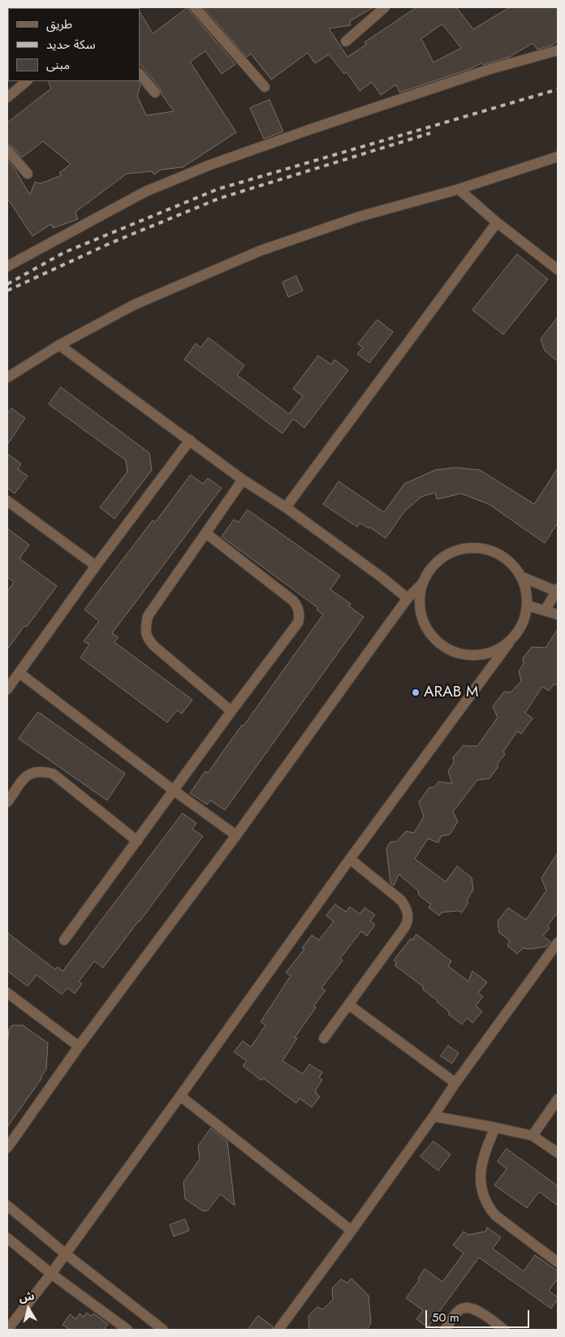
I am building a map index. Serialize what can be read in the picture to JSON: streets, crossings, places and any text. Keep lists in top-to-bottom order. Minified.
{"places":["ARAB M"],"legend":["طريق","سكة حديد","مبنى"],"scale_bar":"50 m","north":"top"}
